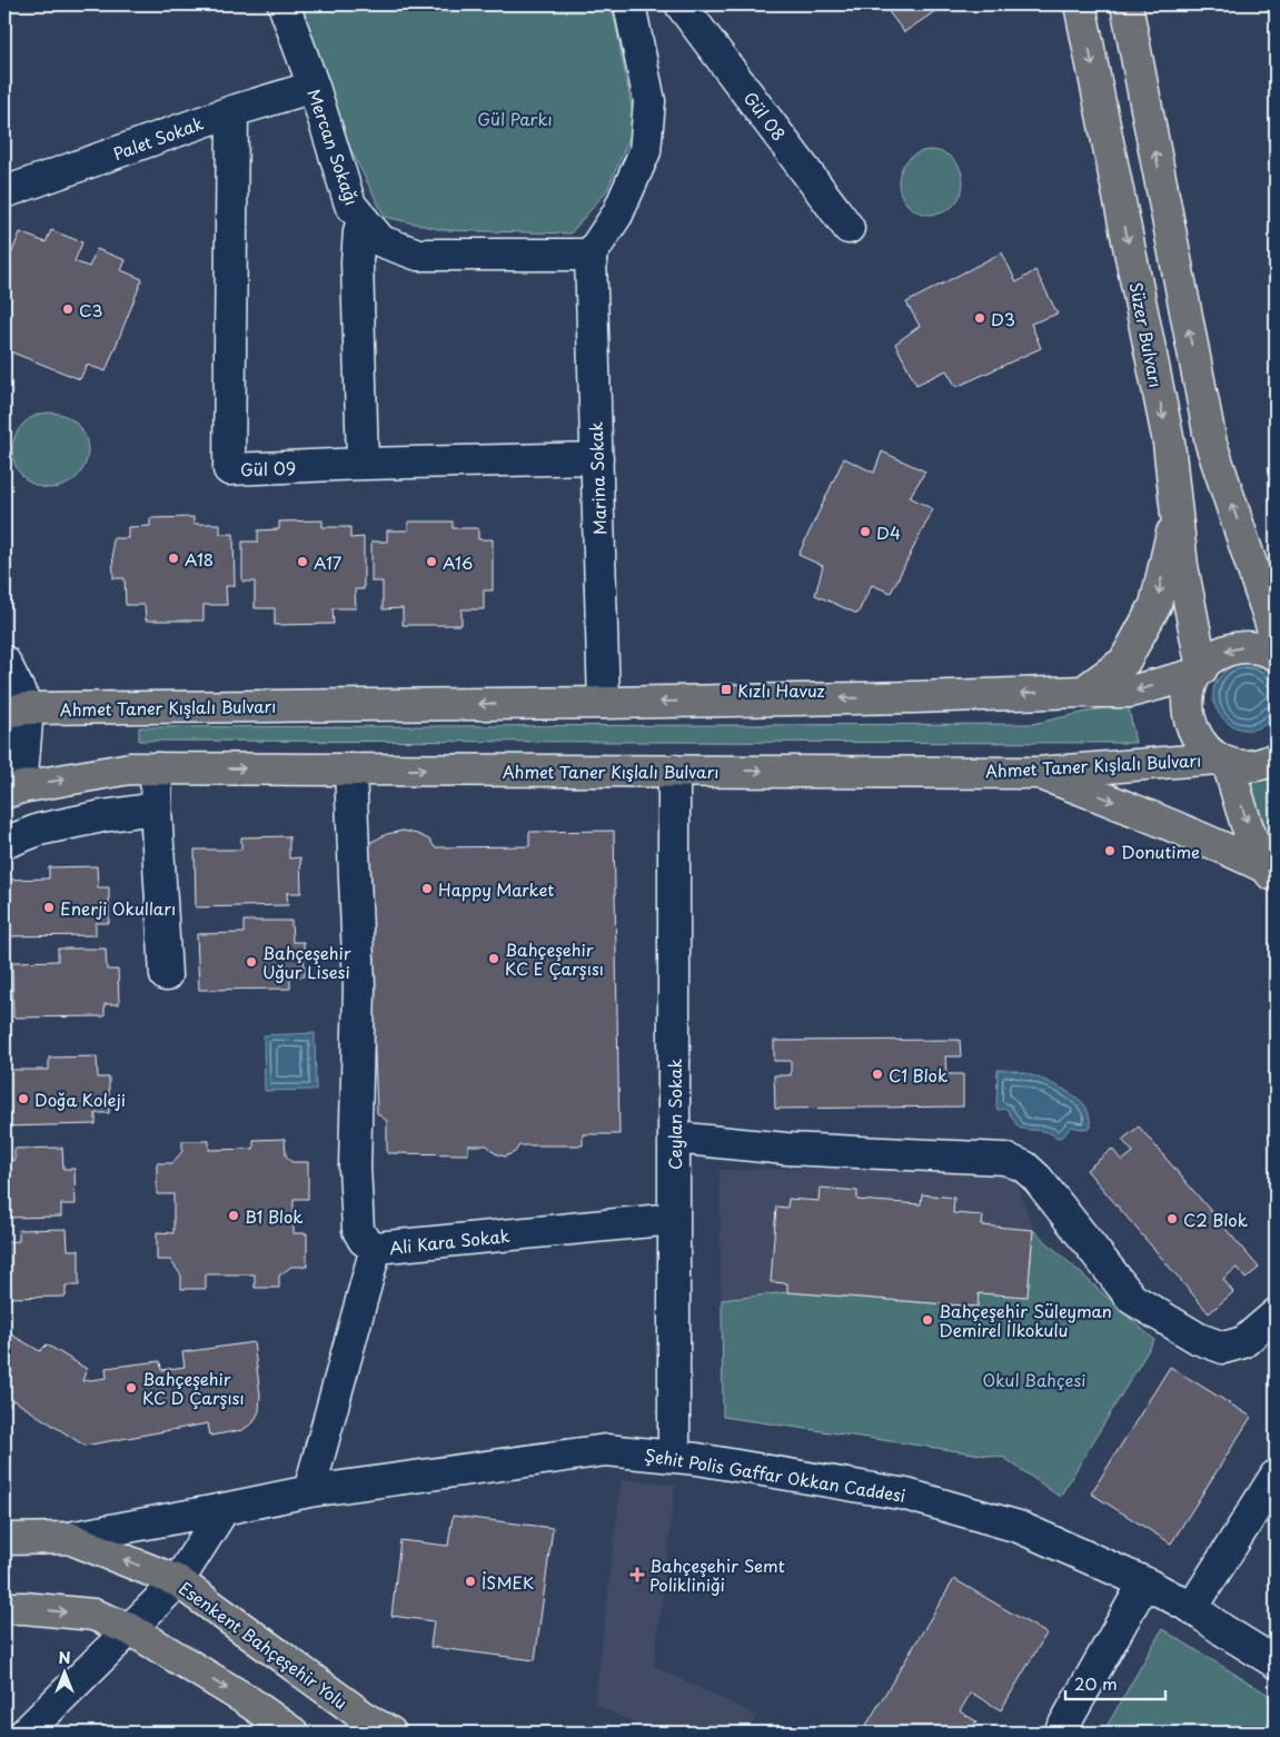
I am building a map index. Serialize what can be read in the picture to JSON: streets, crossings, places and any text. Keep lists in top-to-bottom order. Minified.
{"streets":{"main road":["Süzer Bulvarı","Ahmet Taner Kışlalı Bulvarı","Esenkent Bahçeşehir Yolu"],"street":["Gül 08","Palet Sokak","Mercan Sokağı","Gül 09","Marina Sokak","Ceylan Sokak","Ali Kara Sokak","Şehit Polis Gaffar Okkan Caddesi"]},"crossings":[["Palet Sokak","Mercan Sokağı"],["Palet Sokak","Gül 09"],["Mercan Sokağı","Marina Sokak"],["Süzer Bulvarı","Ahmet Taner Kışlalı Bulvarı"],["Gül 09","Marina Sokak"],["Marina Sokak","Ahmet Taner Kışlalı Bulvarı"],["Ahmet Taner Kışlalı Bulvarı","Ceylan Sokak"],["Ceylan Sokak","Ali Kara Sokak"],["Ceylan Sokak","Şehit Polis Gaffar Okkan Caddesi"],["Ali Kara Sokak","Şehit Polis Gaffar Okkan Caddesi"],["Şehit Polis Gaffar Okkan Caddesi","Esenkent Bahçeşehir Yolu"]],"parks":["Gül Parkı","Okul Bahçesi"],"places":{"other":["C3","D3","D4","A18","A17","A16","Donutime","Happy Market","Enerji Okulları","Bahçeşehir KC E Çarşısı","Bahçeşehir Uğur Lisesi","C1 Blok","Doğa Koleji","B1 Blok","C2 Blok","Bahçeşehir Süleyman Demirel İlkokulu","Bahçeşehir KC D Çarşısı","İSMEK"],"transit":["Kızlı Havuz"],"health":["Bahçeşehir Semt Polikliniği"]},"scale_bar":"20 m","north":"top"}
